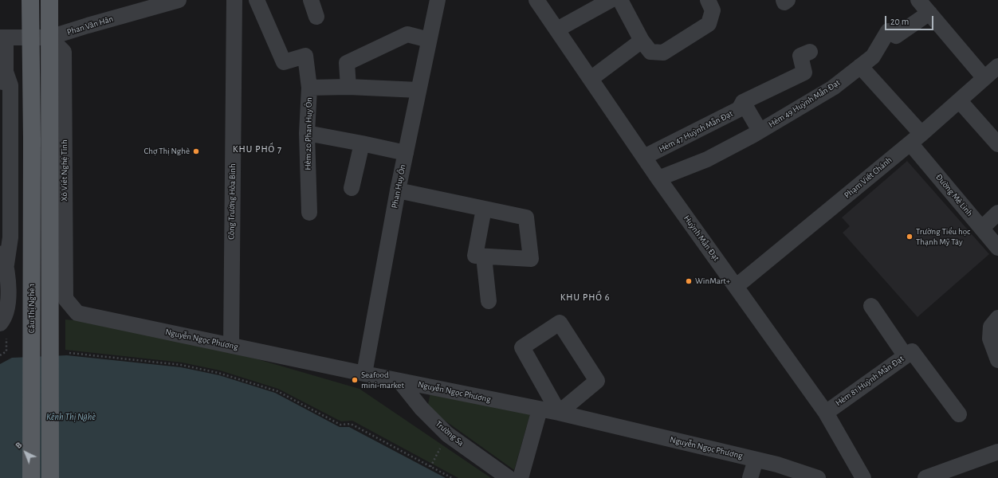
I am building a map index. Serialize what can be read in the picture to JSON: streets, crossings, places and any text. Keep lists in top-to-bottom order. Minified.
{"streets":{"main road":["Xô Viết Nghệ Tĩnh","Cầu Thị Nghè 1"],"street":["Phan Văn Hân","Hẻm 49 Huỳnh Mẫn Đạt","Hẻm 47 Huỳnh Mẫn Đạt","Hẻm 20 Phan Huy Ôn","Phạm Viết Chánh","Phan Huy Ôn","Đường Mê Linh","Công Trường Hòa Bình","Huỳnh Mẫn Đạt","Nguyễn Ngọc Phương","Hẻm 81 Huỳnh Mẫn Đạt","Trường Sa"]},"crossings":[["Phan Văn Hân","Xô Viết Nghệ Tĩnh"],["Phan Văn Hân","Cầu Thị Nghè 1"],["Hẻm 49 Huỳnh Mẫn Đạt","Đường Mê Linh"],["Hẻm 49 Huỳnh Mẫn Đạt","Huỳnh Mẫn Đạt"],["Hẻm 47 Huỳnh Mẫn Đạt","Huỳnh Mẫn Đạt"],["Hẻm 20 Phan Huy Ôn","Phan Huy Ôn"],["Xô Viết Nghệ Tĩnh","Cầu Thị Nghè 1"],["Xô Viết Nghệ Tĩnh","Nguyễn Ngọc Phương"],["Phạm Viết Chánh","Đường Mê Linh"],["Phạm Viết Chánh","Huỳnh Mẫn Đạt"],["Phan Huy Ôn","Nguyễn Ngọc Phương"],["Công Trường Hòa Bình","Nguyễn Ngọc Phương"],["Huỳnh Mẫn Đạt","Hẻm 81 Huỳnh Mẫn Đạt"],["Nguyễn Ngọc Phương","Trường Sa"]],"districts":["KHU PHỐ 7","KHU PHỐ 6"],"water":["Kênh Thị Nghè"],"places":["Chợ Thị Nghè","Trường Tiểu học Thạnh Mỹ Tây","WinMart+","Seafood mini-market"],"scale_bar":"20 m","north":"top left"}
